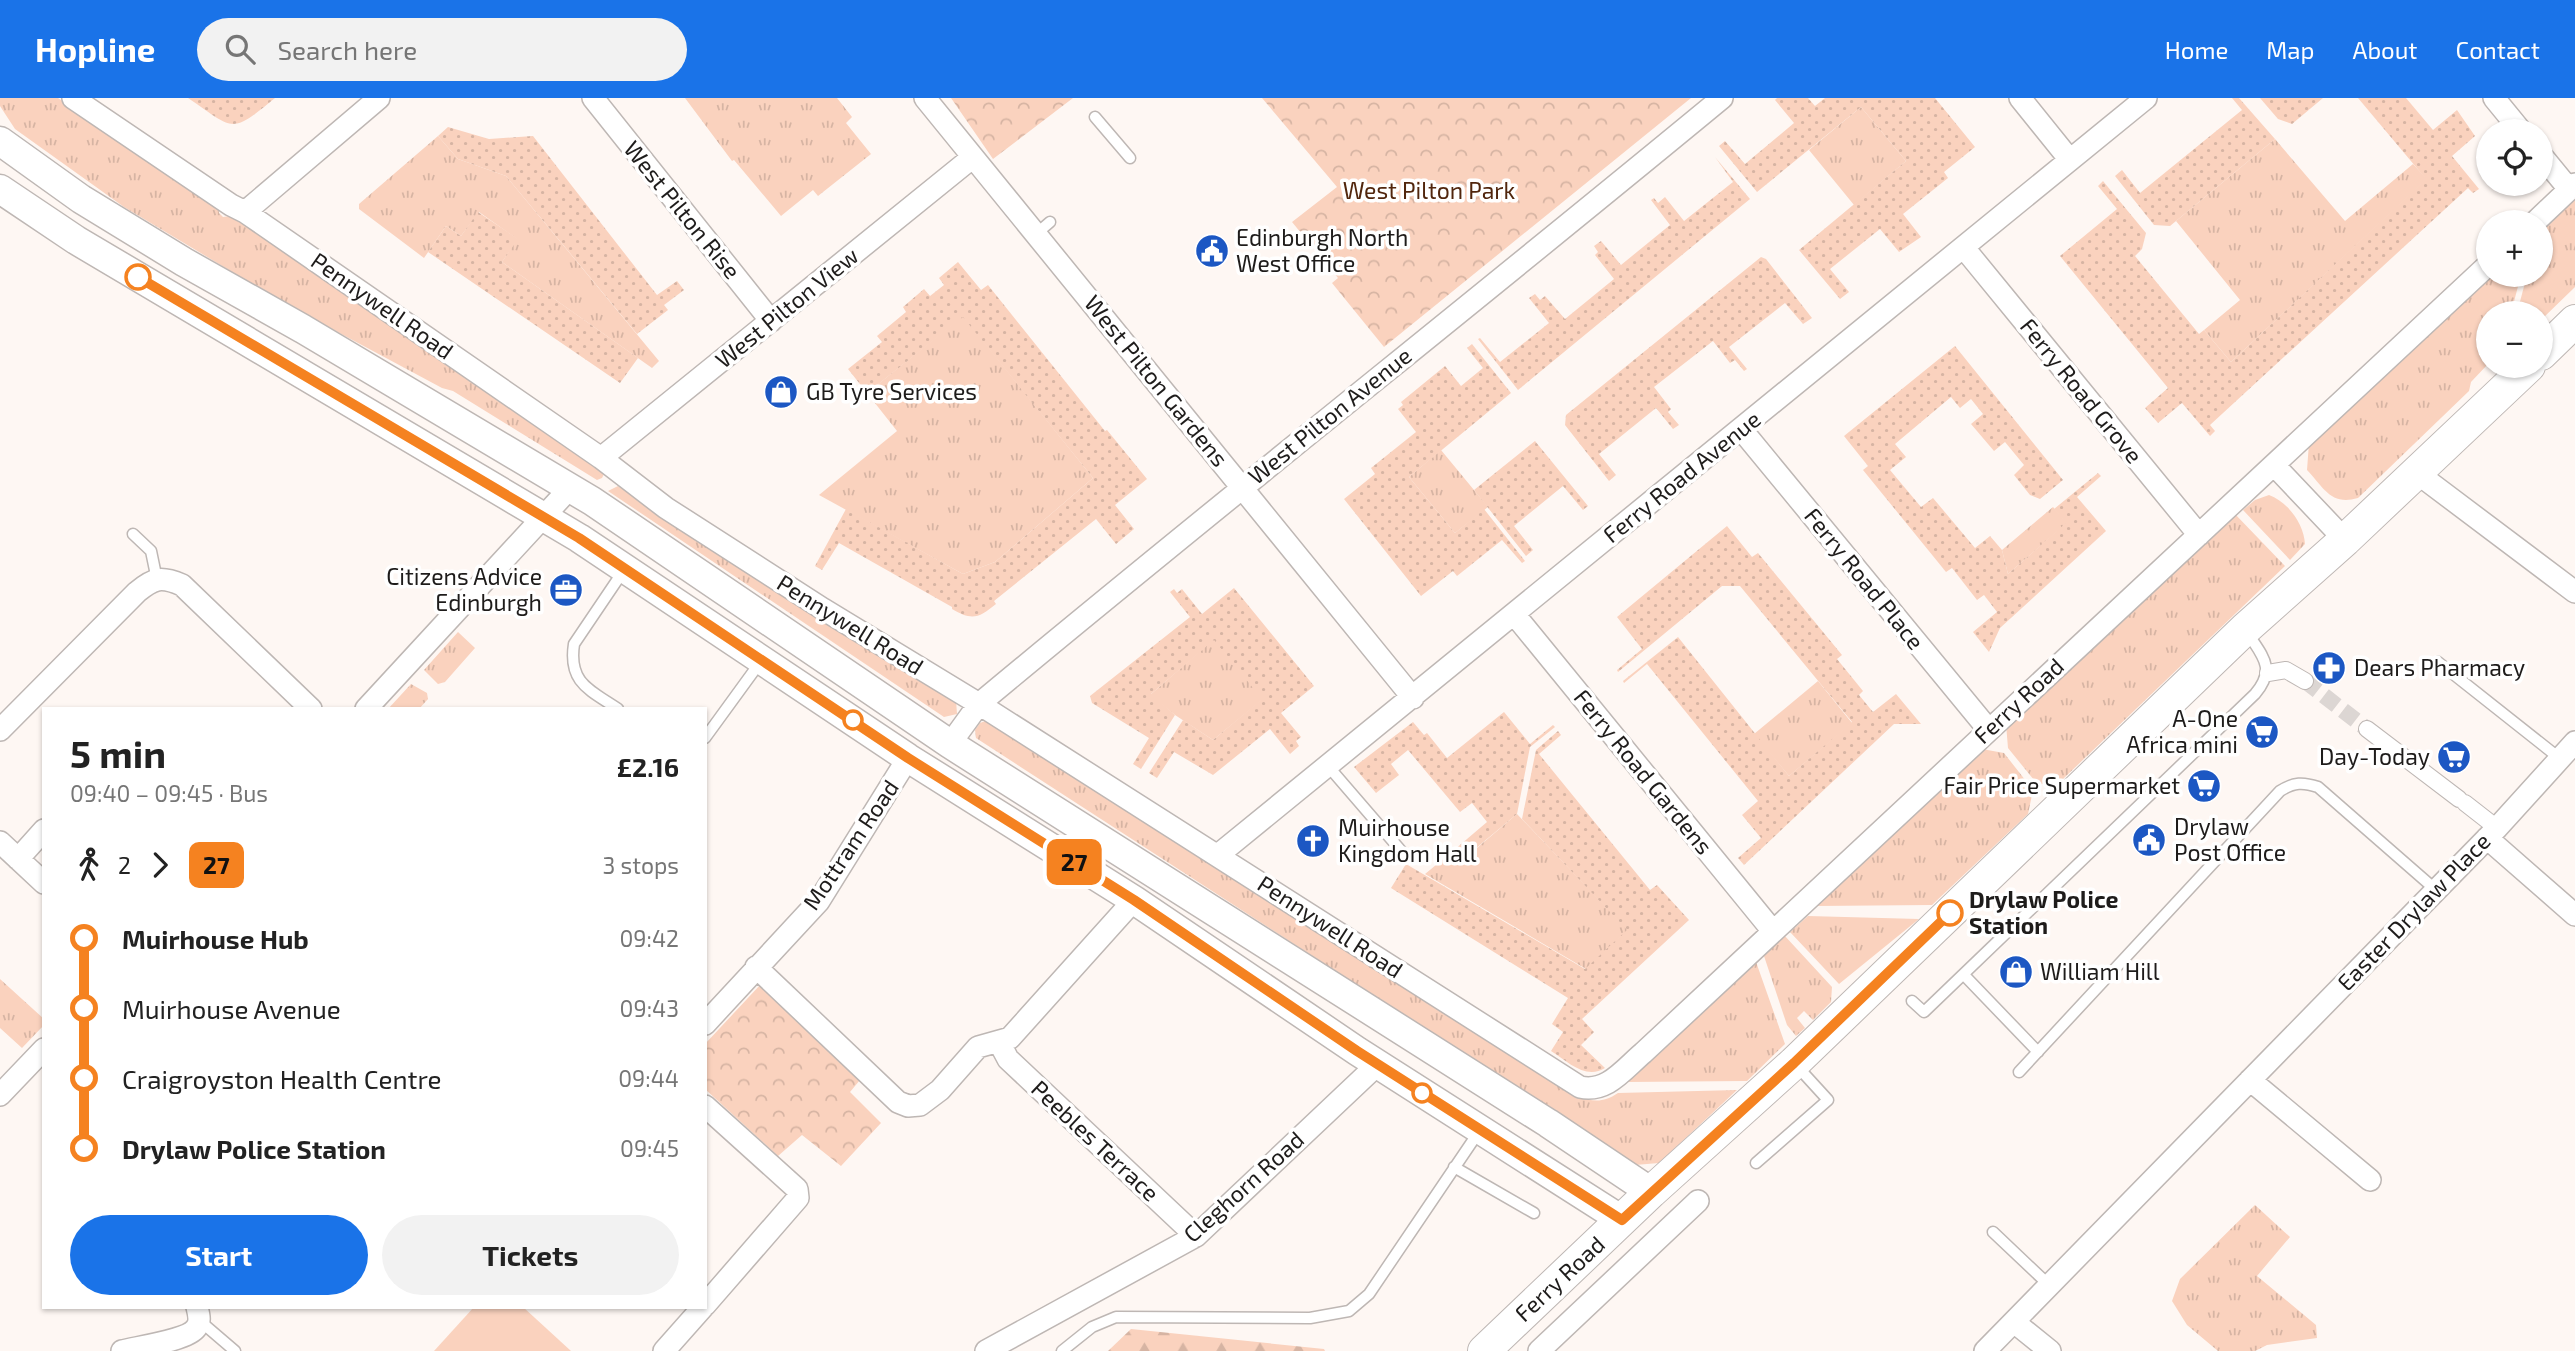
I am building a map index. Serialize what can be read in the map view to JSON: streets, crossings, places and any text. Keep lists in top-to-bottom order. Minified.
{"streets":{"main road":["Ferry Road"],"street":["West Pilton Rise","Pennywell Road","West Pilton View","West Pilton Gardens","Ferry Road Grove","West Pilton Avenue","Ferry Road Avenue","Ferry Road Place","Ferry Road Gardens","Mottram Road","Easter Drylaw Place","Peebles Terrace","Cleghorn Road"]},"crossings":[["West Pilton Rise","West Pilton View"],["Pennywell Road","West Pilton View"],["Pennywell Road","West Pilton Avenue"],["Pennywell Road","Ferry Road Avenue"],["Pennywell Road","Ferry Road"],["West Pilton View","West Pilton Gardens"],["West Pilton Gardens","West Pilton Avenue"],["West Pilton Gardens","Ferry Road Avenue"],["Ferry Road Grove","Ferry Road Avenue"],["Ferry Road Grove","Ferry Road"],["Ferry Road Avenue","Ferry Road Place"],["Ferry Road Avenue","Ferry Road Gardens"],["Ferry Road Place","Ferry Road"],["Ferry Road","Ferry Road Gardens"],["Peebles Terrace","Cleghorn Road"]],"parks":["West Pilton Park"],"places":{"public building":["Edinburgh North West Office","Drylaw Post Office"],"shop":["GB Tyre Services","William Hill"],"office":["Citizens Advice Edinburgh"],"pharmacy":["Dears Pharmacy"],"supermarket":["A-One Africa mini","Day-Today","Fair Price Supermarket"],"church":["Muirhouse Kingdom Hall"],"other":["Drylaw Police Station"]},"lines":["bus line 27"],"page":{"header":"Hopline","search":"Search here","nav":["Home","Map","About","Contact"],"on_map":"27","map_buttons":["+","−"],"heading":["5 min","09:40 – 09:45 · Bus","£2.16"],"legs":["2","27","3 stops"],"list":[{"name":"Muirhouse Hub","value":"09:42"},{"name":"Muirhouse Avenue","value":"09:43"},{"name":"Craigroyston Health Centre","value":"09:44"},{"name":"Drylaw Police Station","value":"09:45"}],"buttons":["Start","Tickets"]}}
